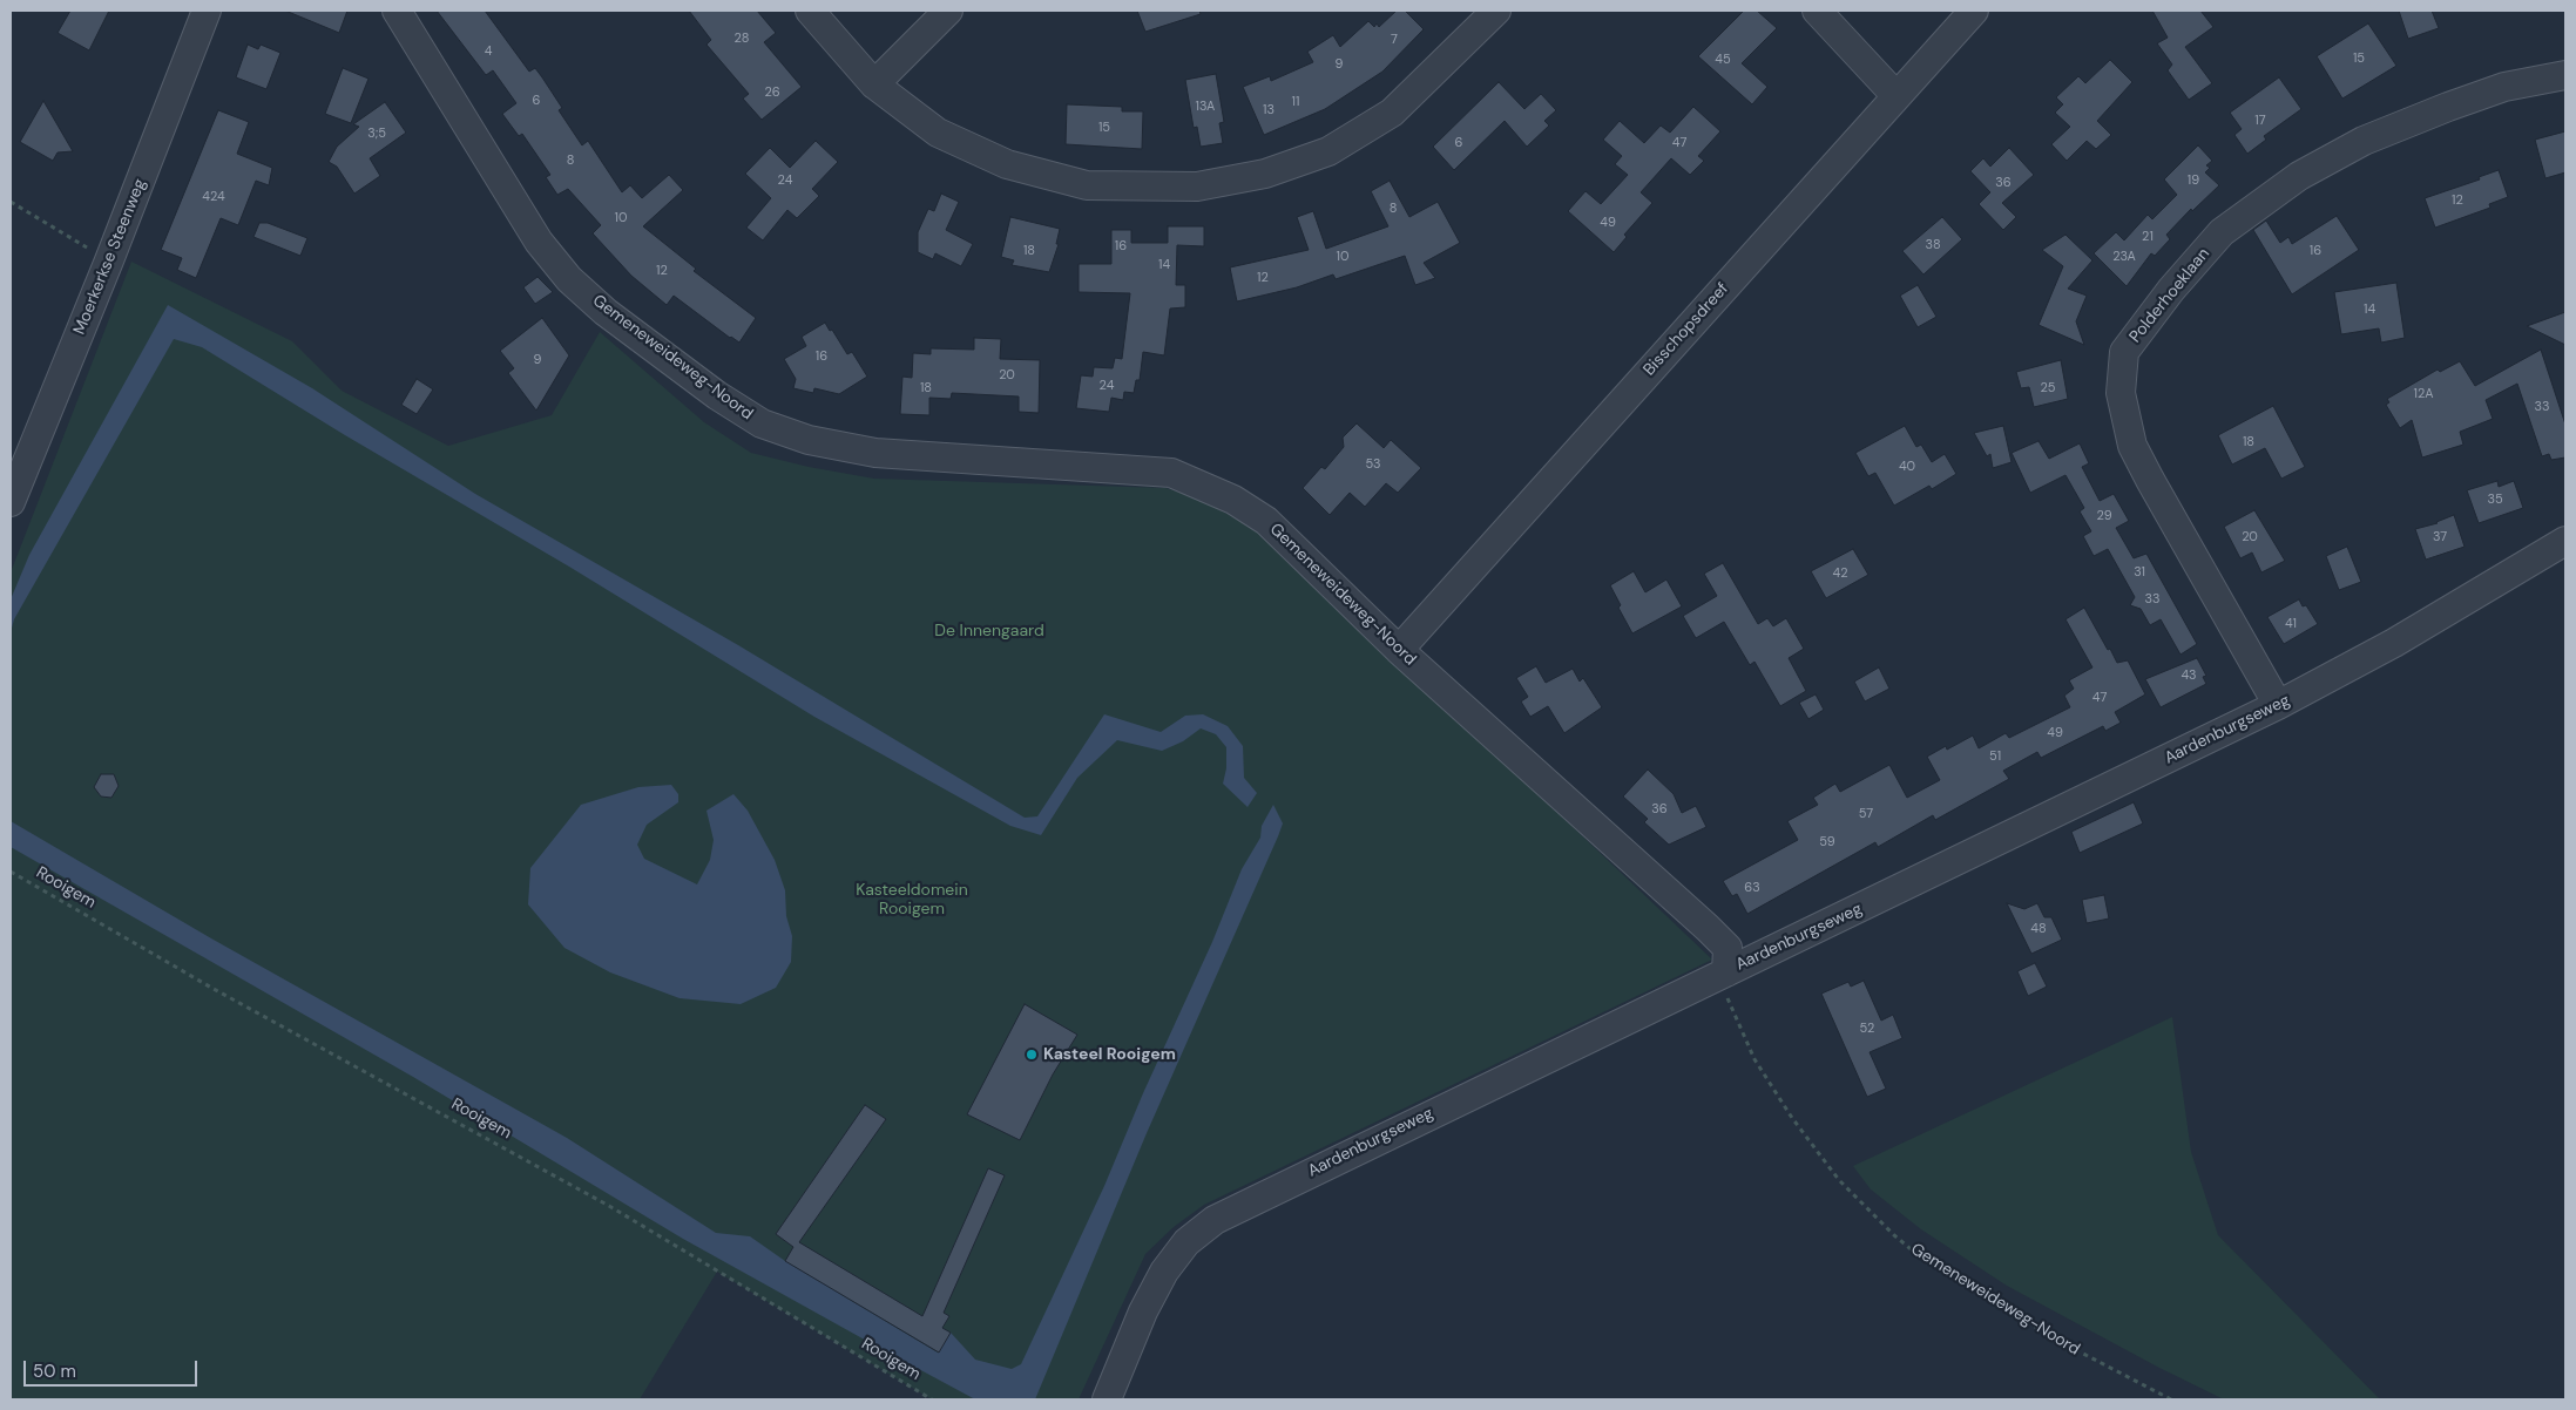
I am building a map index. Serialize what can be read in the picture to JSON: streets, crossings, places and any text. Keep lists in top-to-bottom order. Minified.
{"streets":{"street":["Moerkerkse Steenweg","Polderhoeklaan","Bisschopsdreef","Gemeneweideweg-Noord","Aardenburgseweg"],"path":["Rooigem"]},"crossings":[["Polderhoeklaan","Aardenburgseweg"],["Bisschopsdreef","Gemeneweideweg-Noord"],["Gemeneweideweg-Noord","Aardenburgseweg"]],"parks":["De Innengaard","Kasteeldomein Rooigem"],"places":["Kasteel Rooigem"],"house_numbers":["28","7","4","15","45","9","26","6","11","13A","13","17","15","3;5","6","47","8","24","19","36","424","12","8","10","49","21","38","16","18","16","10","23A","14","12","12","14","16","9","20","24","18","25","12A","33","18","53","40","35","29","20","37","31","42","33","41","43","47","49","51","36","57","59","63","48","52"],"scale_bar":"50 m"}
